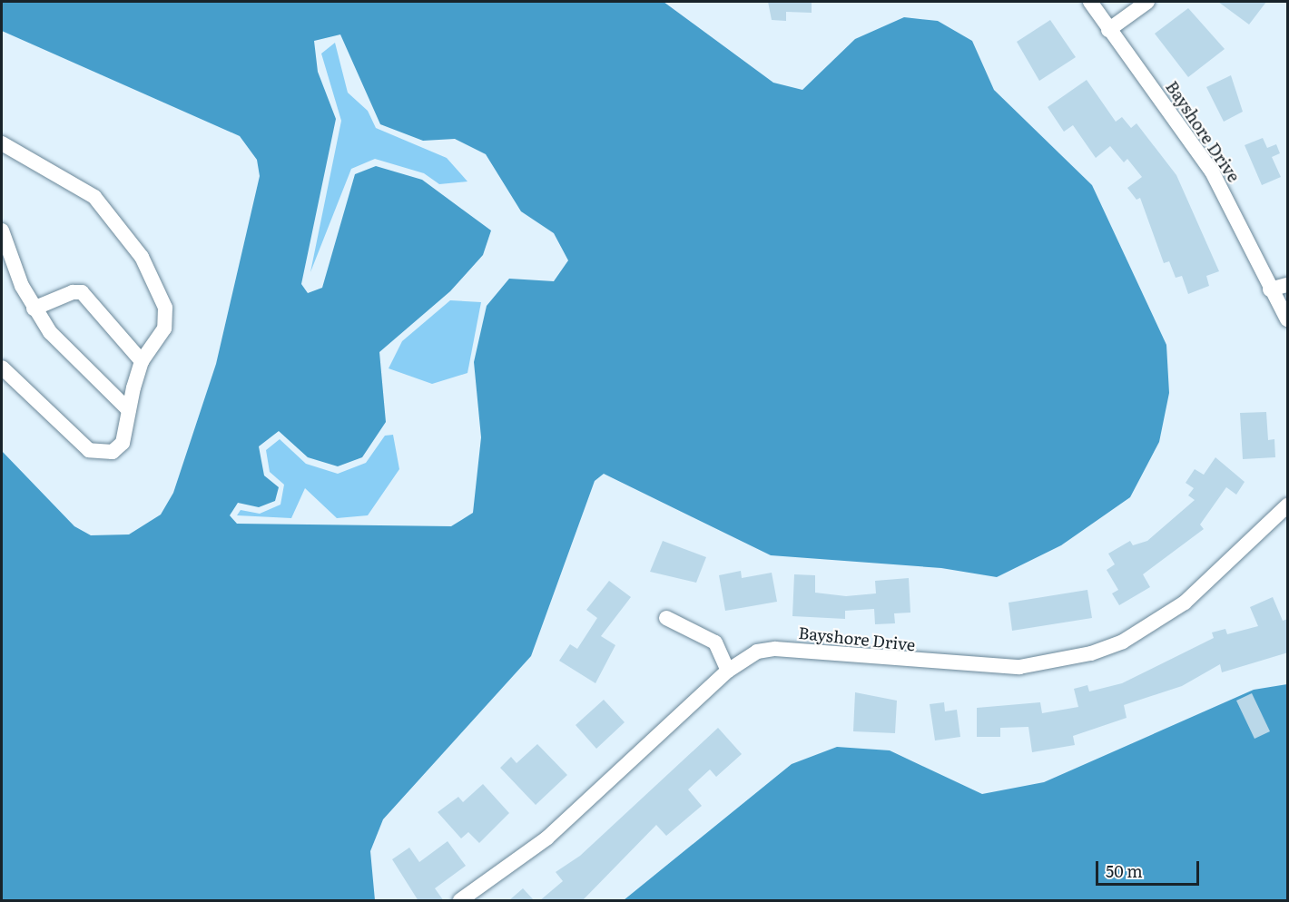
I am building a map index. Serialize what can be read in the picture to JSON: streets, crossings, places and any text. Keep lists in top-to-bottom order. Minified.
{"streets":{"street":["Bayshore Drive"]},"scale_bar":"50 m"}
